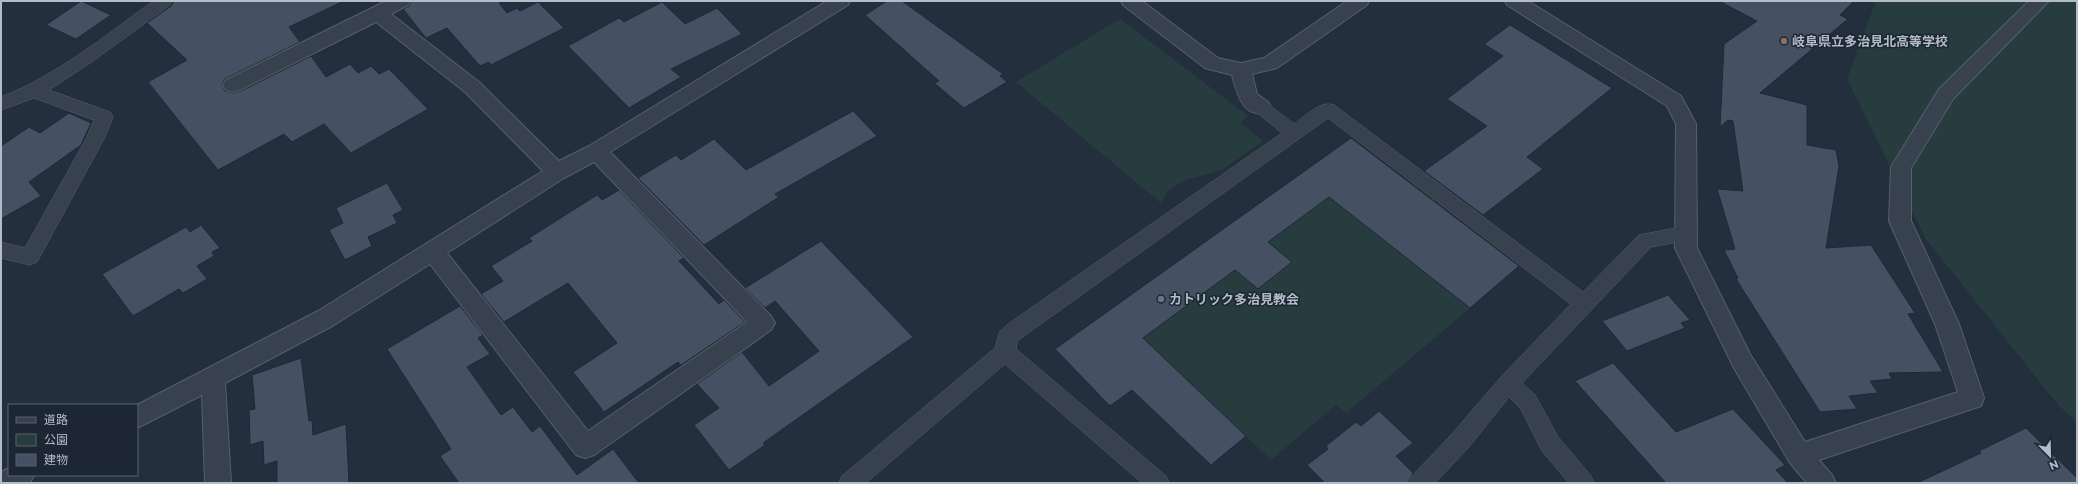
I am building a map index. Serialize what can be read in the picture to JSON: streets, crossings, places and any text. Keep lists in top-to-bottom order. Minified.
{"places":["岐阜県立多治見北高等学校","カトリック多治見教会"],"legend":["道路","公園","建物"],"north":"bottom right"}
